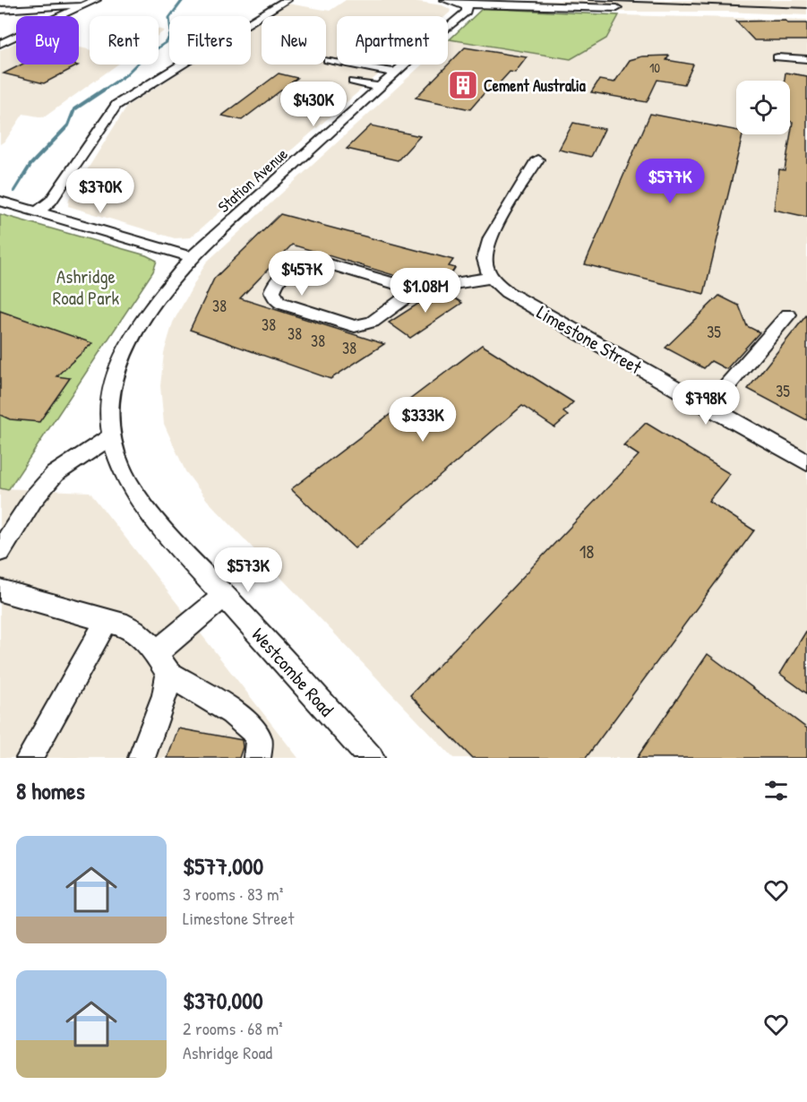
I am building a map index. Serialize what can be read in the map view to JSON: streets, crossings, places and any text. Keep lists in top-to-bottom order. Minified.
{"streets":{"street":["Station Avenue","Limestone Street","Westcombe Road"]},"crossings":[["Station Avenue","Westcombe Road"]],"parks":["Ashridge Road Park"],"places":{"building":["Cement Australia"]},"house_numbers":["10","38","38","35","38","38","38","35","18"],"page":{"chip":["Buy","Rent","Filters","New","Apartment"],"price":["$430K","$577K","$370K","$457K","$1.08M","$798K","$333K","$573K"],"heading":"8 homes","list":[{"name":"$577,000","note":"3 rooms · 83 m² · Limestone Street"},{"name":"$370,000","note":"2 rooms · 68 m² · Ashridge Road"}]}}
